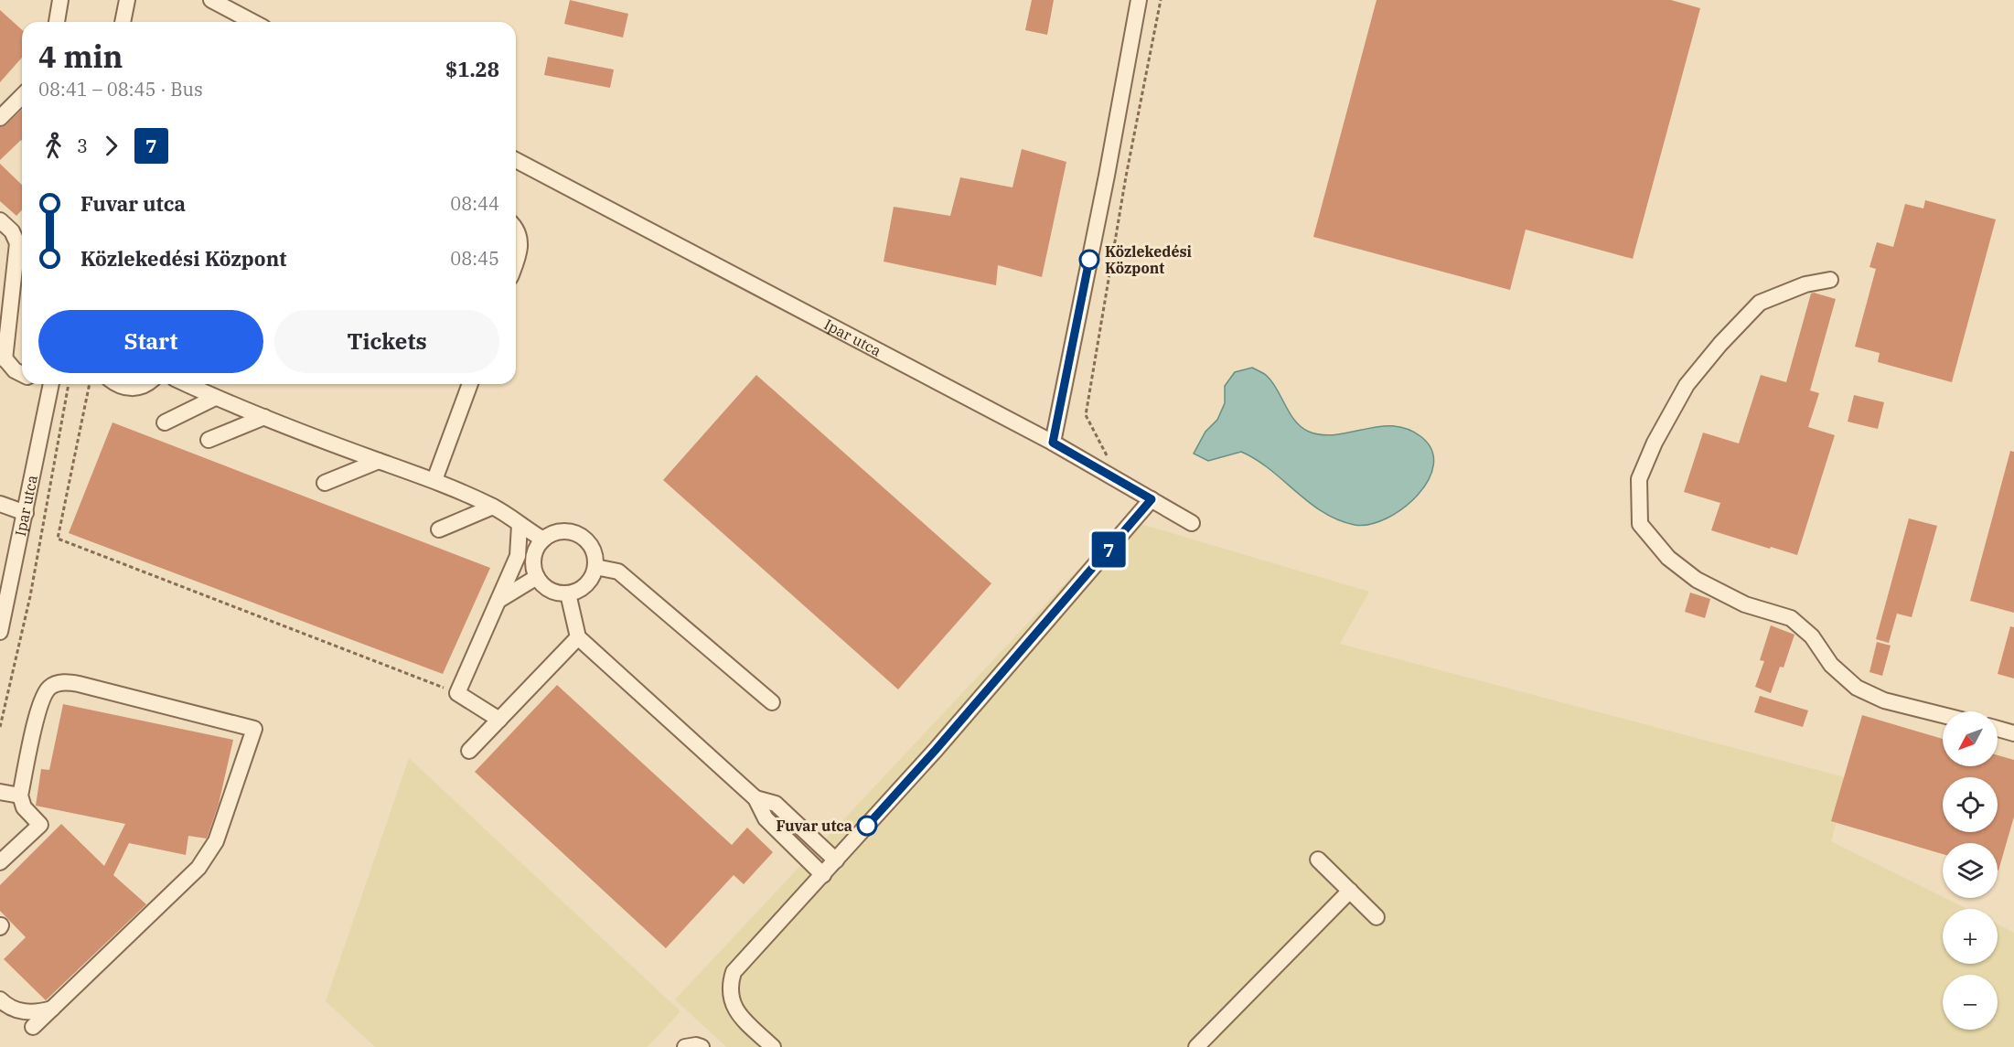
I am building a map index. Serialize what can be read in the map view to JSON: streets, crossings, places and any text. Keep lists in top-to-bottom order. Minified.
{"streets":{"street":["Ipar utca"]},"places":["Közlekedési Központ","Fuvar utca"],"lines":["bus line 7"],"north":"bottom left","page":{"on_map":"7","heading":["4 min","08:41 – 08:45 · Bus","$1.28"],"legs":["3","7"],"list":[{"name":"Fuvar utca","value":"08:44"},{"name":"Közlekedési Központ","value":"08:45"}],"buttons":["Start","Tickets"],"map_buttons":["+","−"]}}
